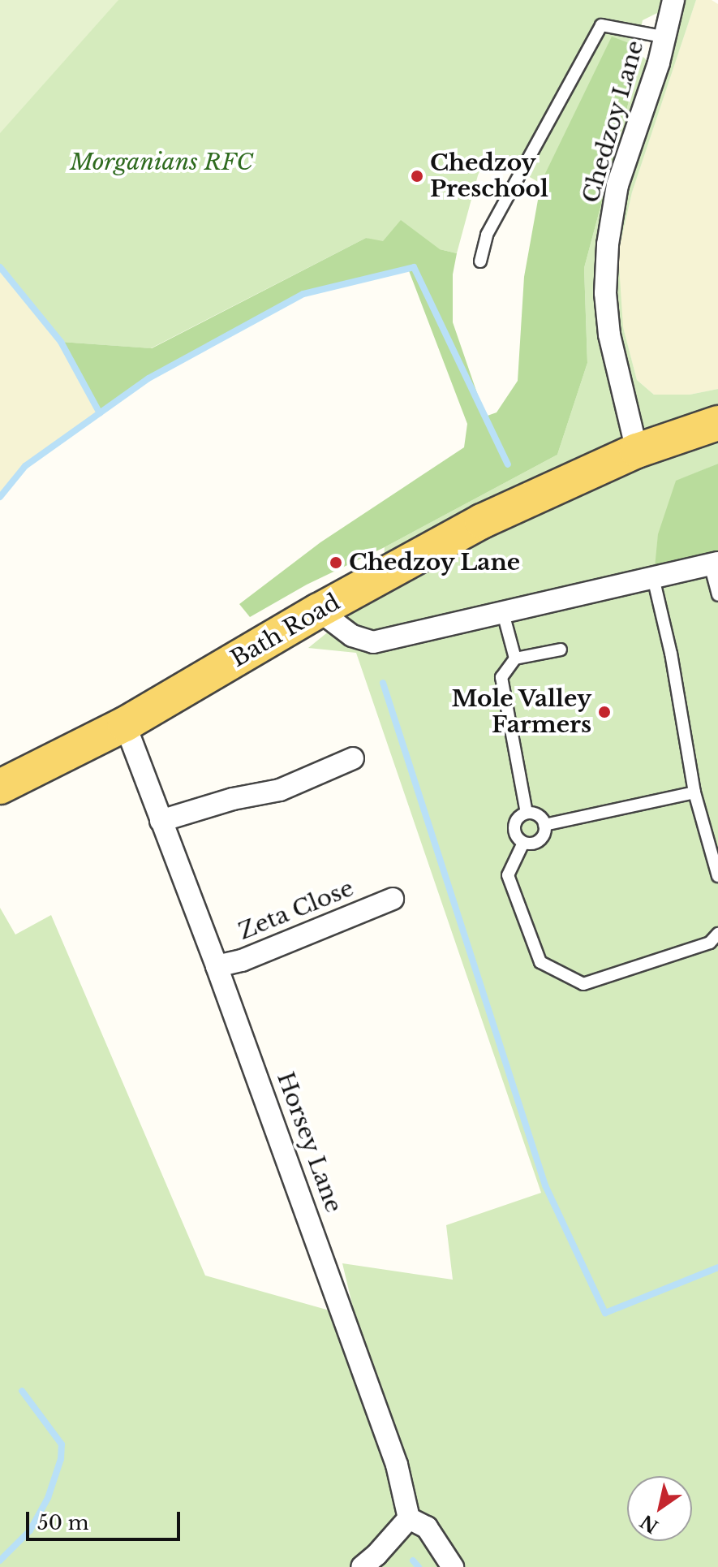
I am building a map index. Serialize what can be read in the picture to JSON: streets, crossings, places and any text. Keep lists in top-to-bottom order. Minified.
{"streets":{"main road":["Bath Road"],"street":["Chedzoy Lane","Zeta Close","Horsey Lane"]},"crossings":[["Chedzoy Lane","Bath Road"],["Bath Road","Horsey Lane"],["Zeta Close","Horsey Lane"]],"parks":["Morganians RFC"],"places":["Chedzoy Preschool","Chedzoy Lane","Mole Valley Farmers"],"scale_bar":"50 m","north":"bottom left"}
